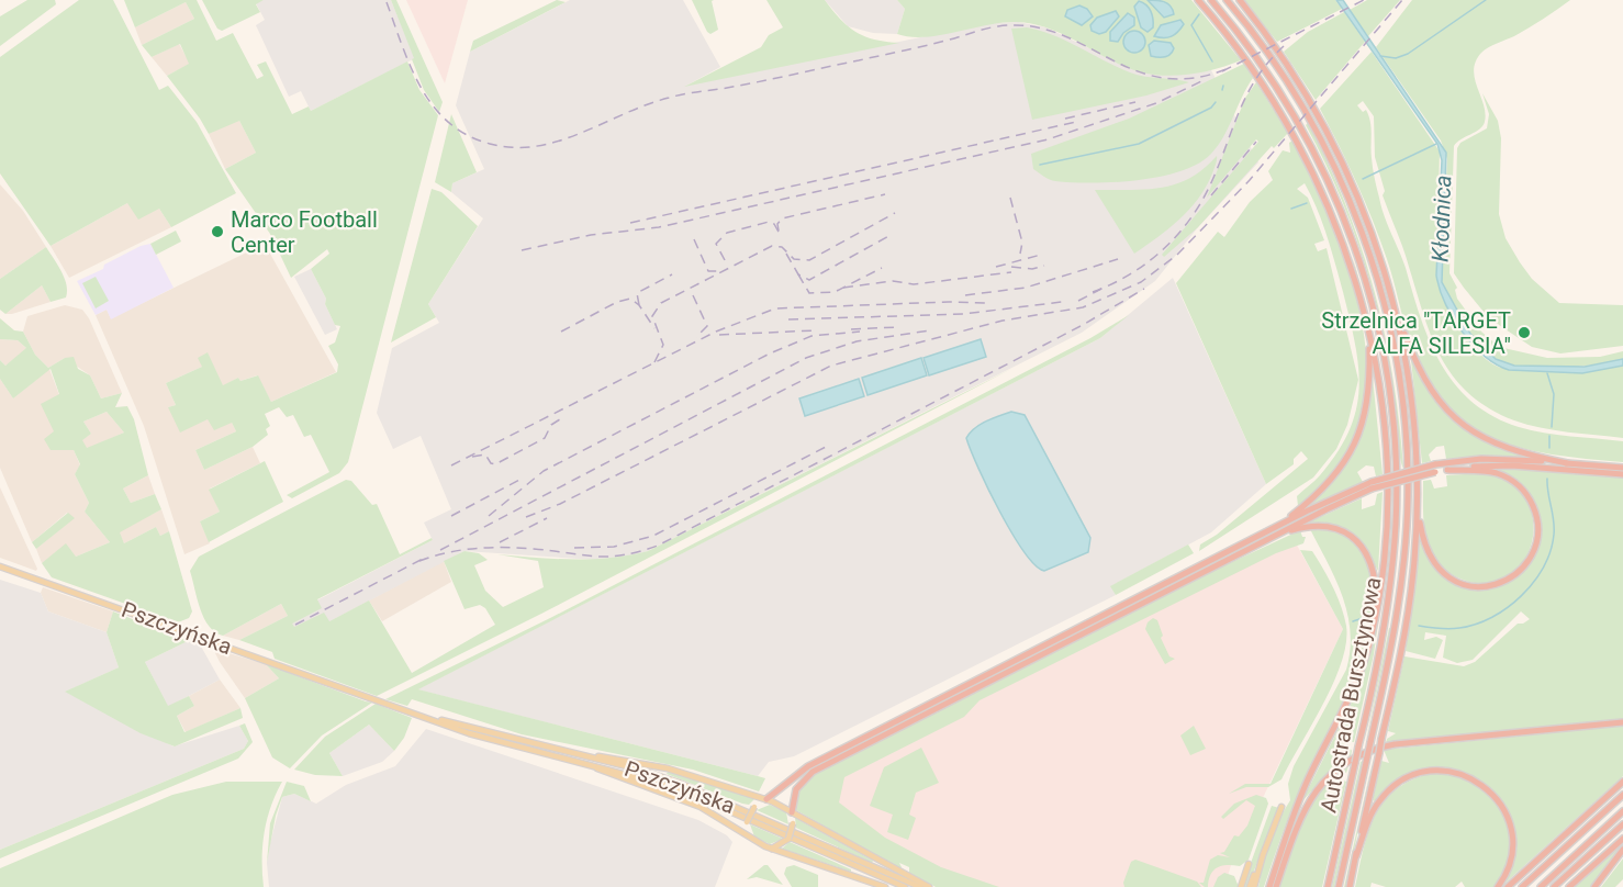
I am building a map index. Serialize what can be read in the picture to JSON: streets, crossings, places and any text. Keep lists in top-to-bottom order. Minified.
{"streets":{"highway":["Autostrada Bursztynowa"],"main road":["Pszczyńska"]},"water":["Kłodnica"],"places":["Marco Football Center","Strzelnica \"TARGET ALFA SILESIA\""]}
